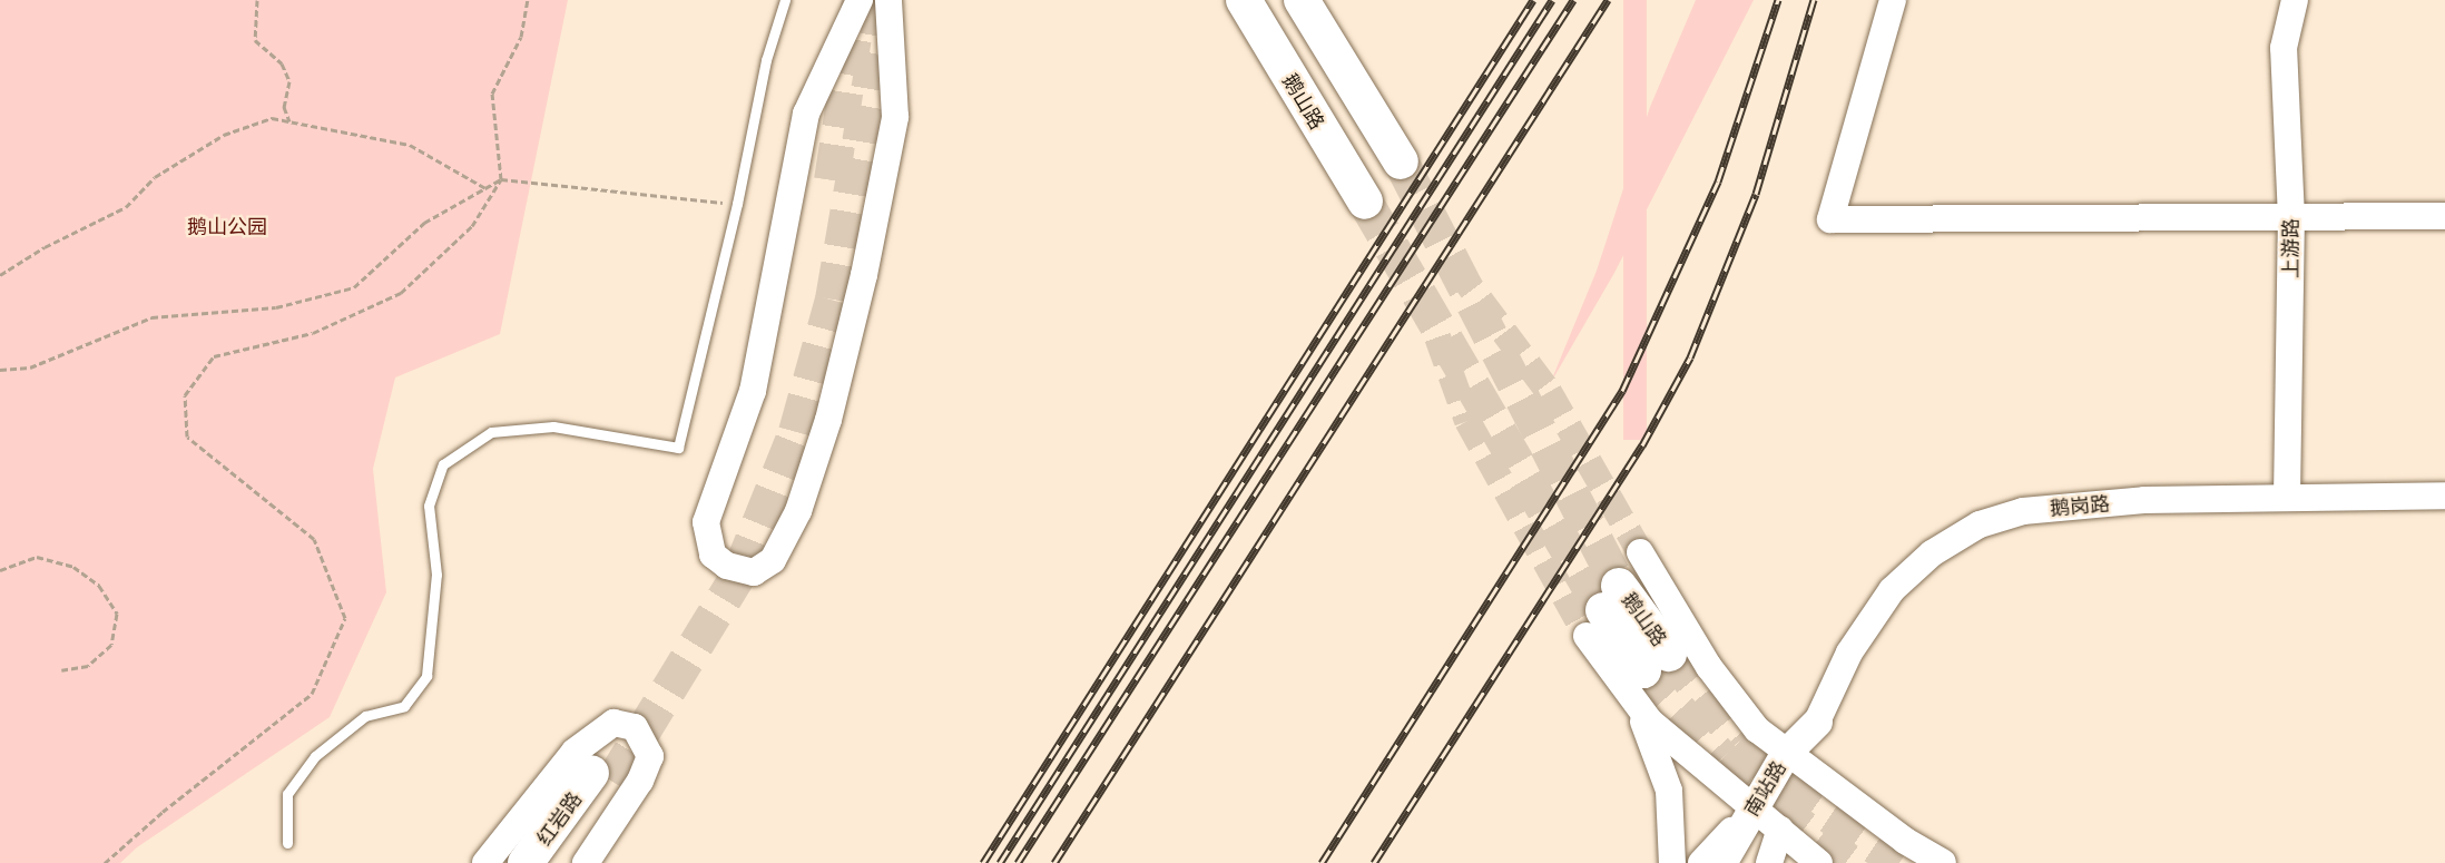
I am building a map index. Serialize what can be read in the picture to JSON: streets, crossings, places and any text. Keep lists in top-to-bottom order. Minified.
{"streets":{"main road":["鹅山路","南站路","红岩路"],"street":["上游路","鹅岗路"]},"crossings":[["上游路","鹅岗路"],["鹅岗路","南站路"]],"parks":["鹅山公园"]}
